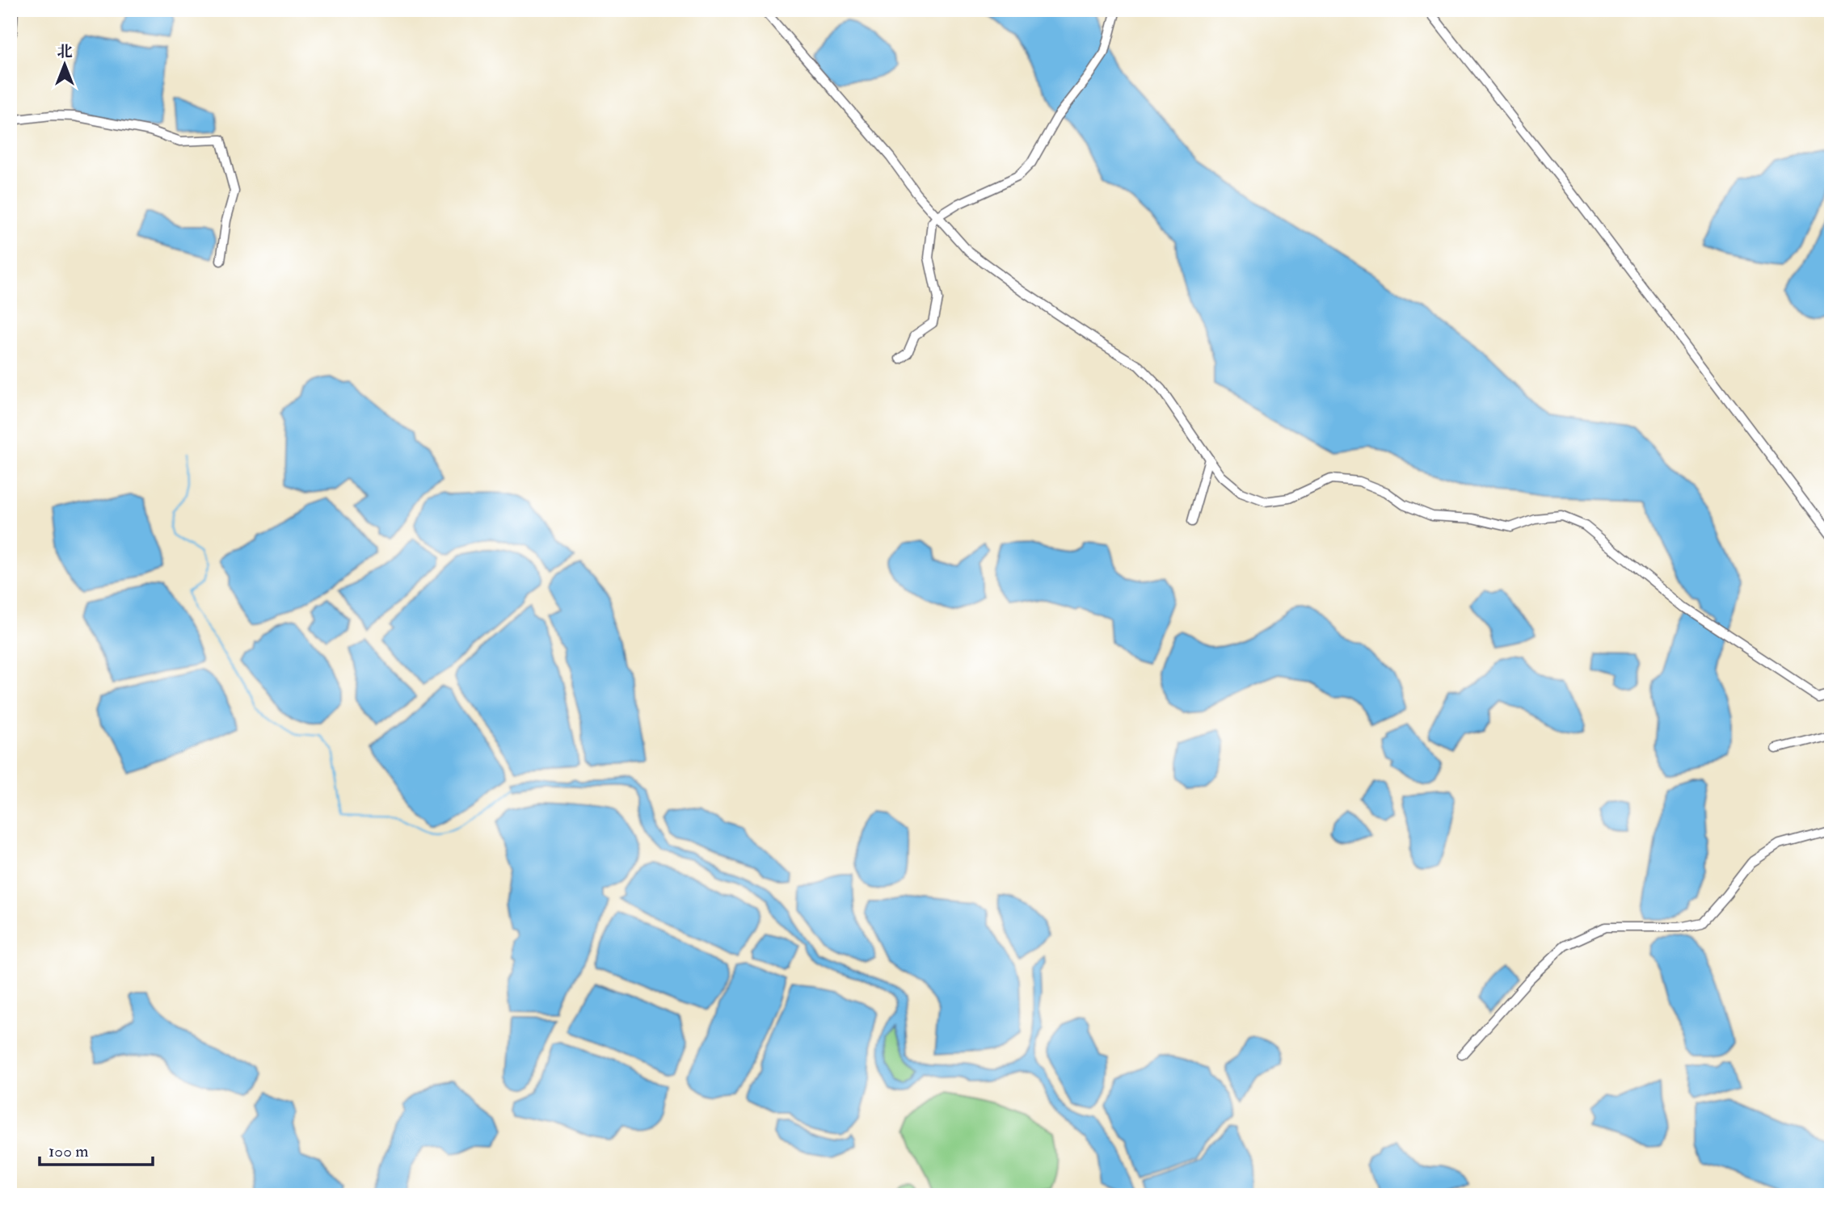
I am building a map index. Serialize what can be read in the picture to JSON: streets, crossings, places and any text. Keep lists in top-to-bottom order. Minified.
{"scale_bar":"100 m","north":"top"}
